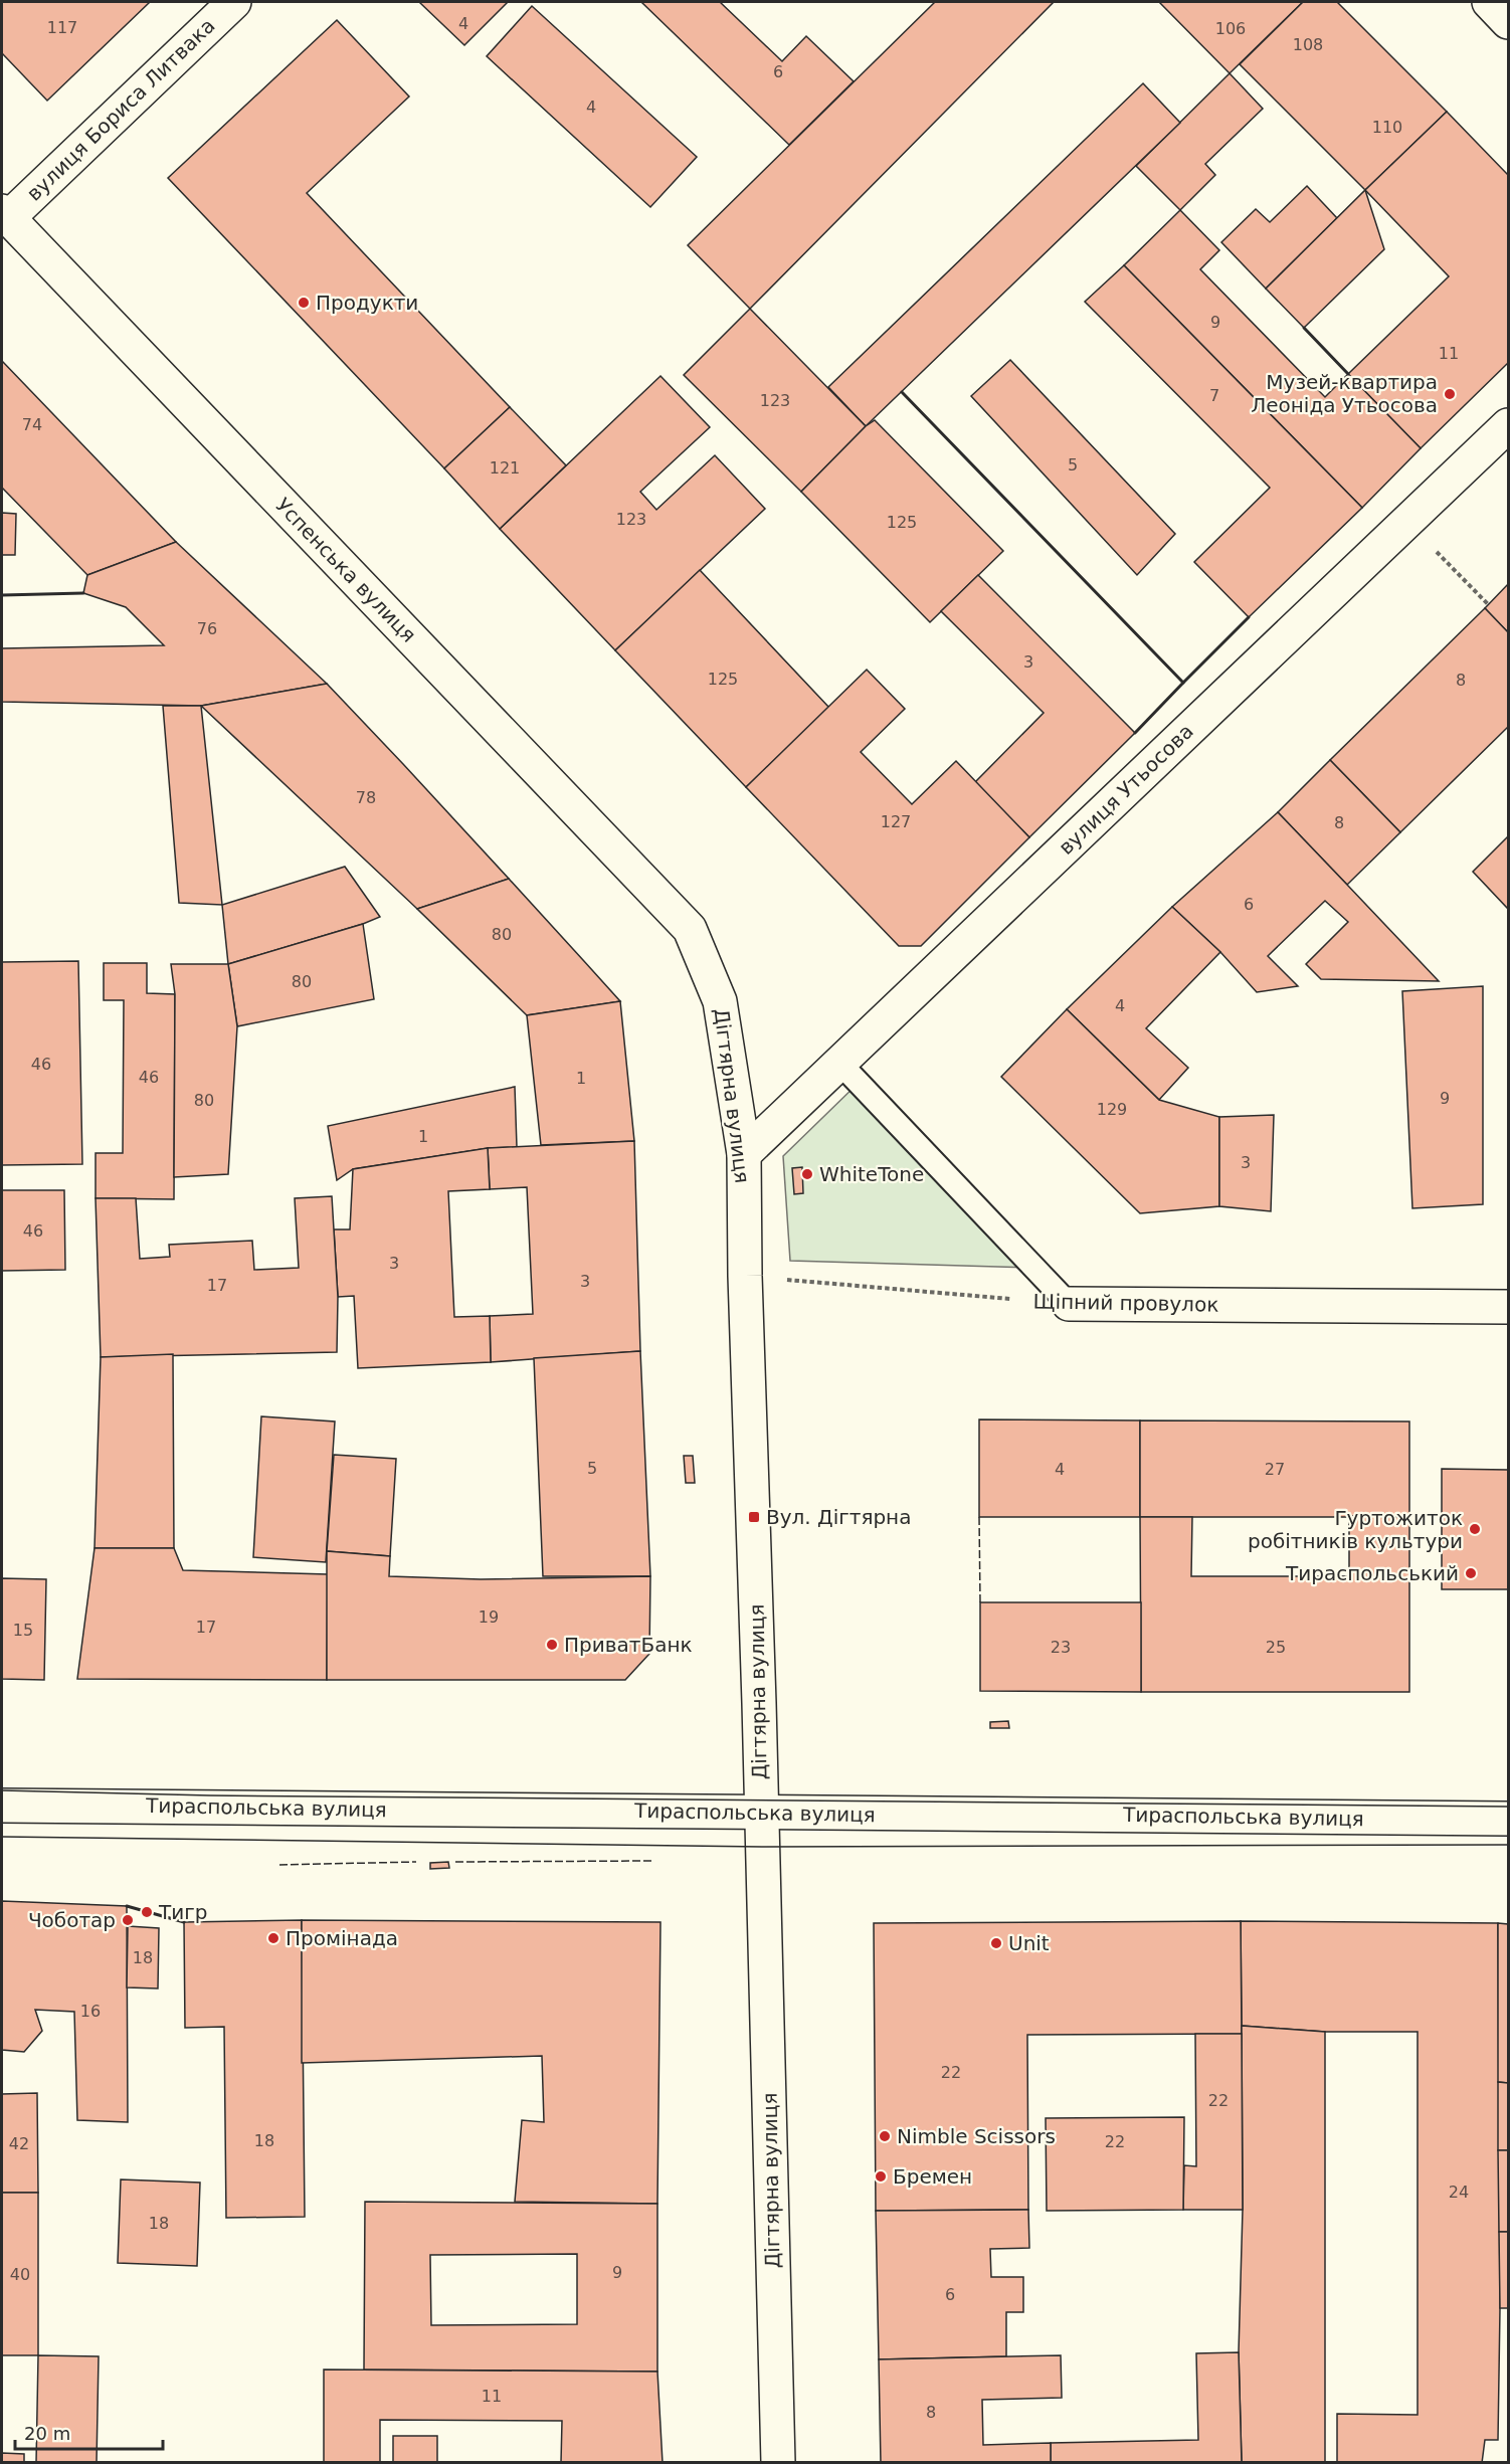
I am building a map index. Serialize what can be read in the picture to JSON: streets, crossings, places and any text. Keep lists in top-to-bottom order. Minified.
{"streets":{"street":["вулиця Бориса Литвака","Успенська вулиця","вулиця Утьосова","Дігтярна вулиця","Щіпний провулок","Тираспольська вулиця"]},"crossings":[["вулиця Бориса Литвака","Успенська вулиця"],["Успенська вулиця","Дігтярна вулиця"],["вулиця Утьосова","Дігтярна вулиця"],["Дігтярна вулиця","Щіпний провулок"],["Дігтярна вулиця","Тираспольська вулиця"]],"places":{"other":["Продукти","Музей-квартира Леоніда Утьосова","WhiteTone","Гуртожиток робітників культури","Тираспольський","ПриватБанк","Тигр","Чоботар","Промінада","Unit","Nimble Scissors","Бремен"],"transit":["Вул. Дігтярна"]},"house_numbers":["4","117","106","108","6","4","110","9","11","7","123","74","5","121","123","125","76","3","125","8","78","127","8","6","80","80","4","46","46","1","9","80","129","1","3","46","3","3","17","5","4","27","19","17","15","23","25","18","16","22","22","18","22","42","24","18","9","40","6","11","8"],"scale_bar":"20 m"}
